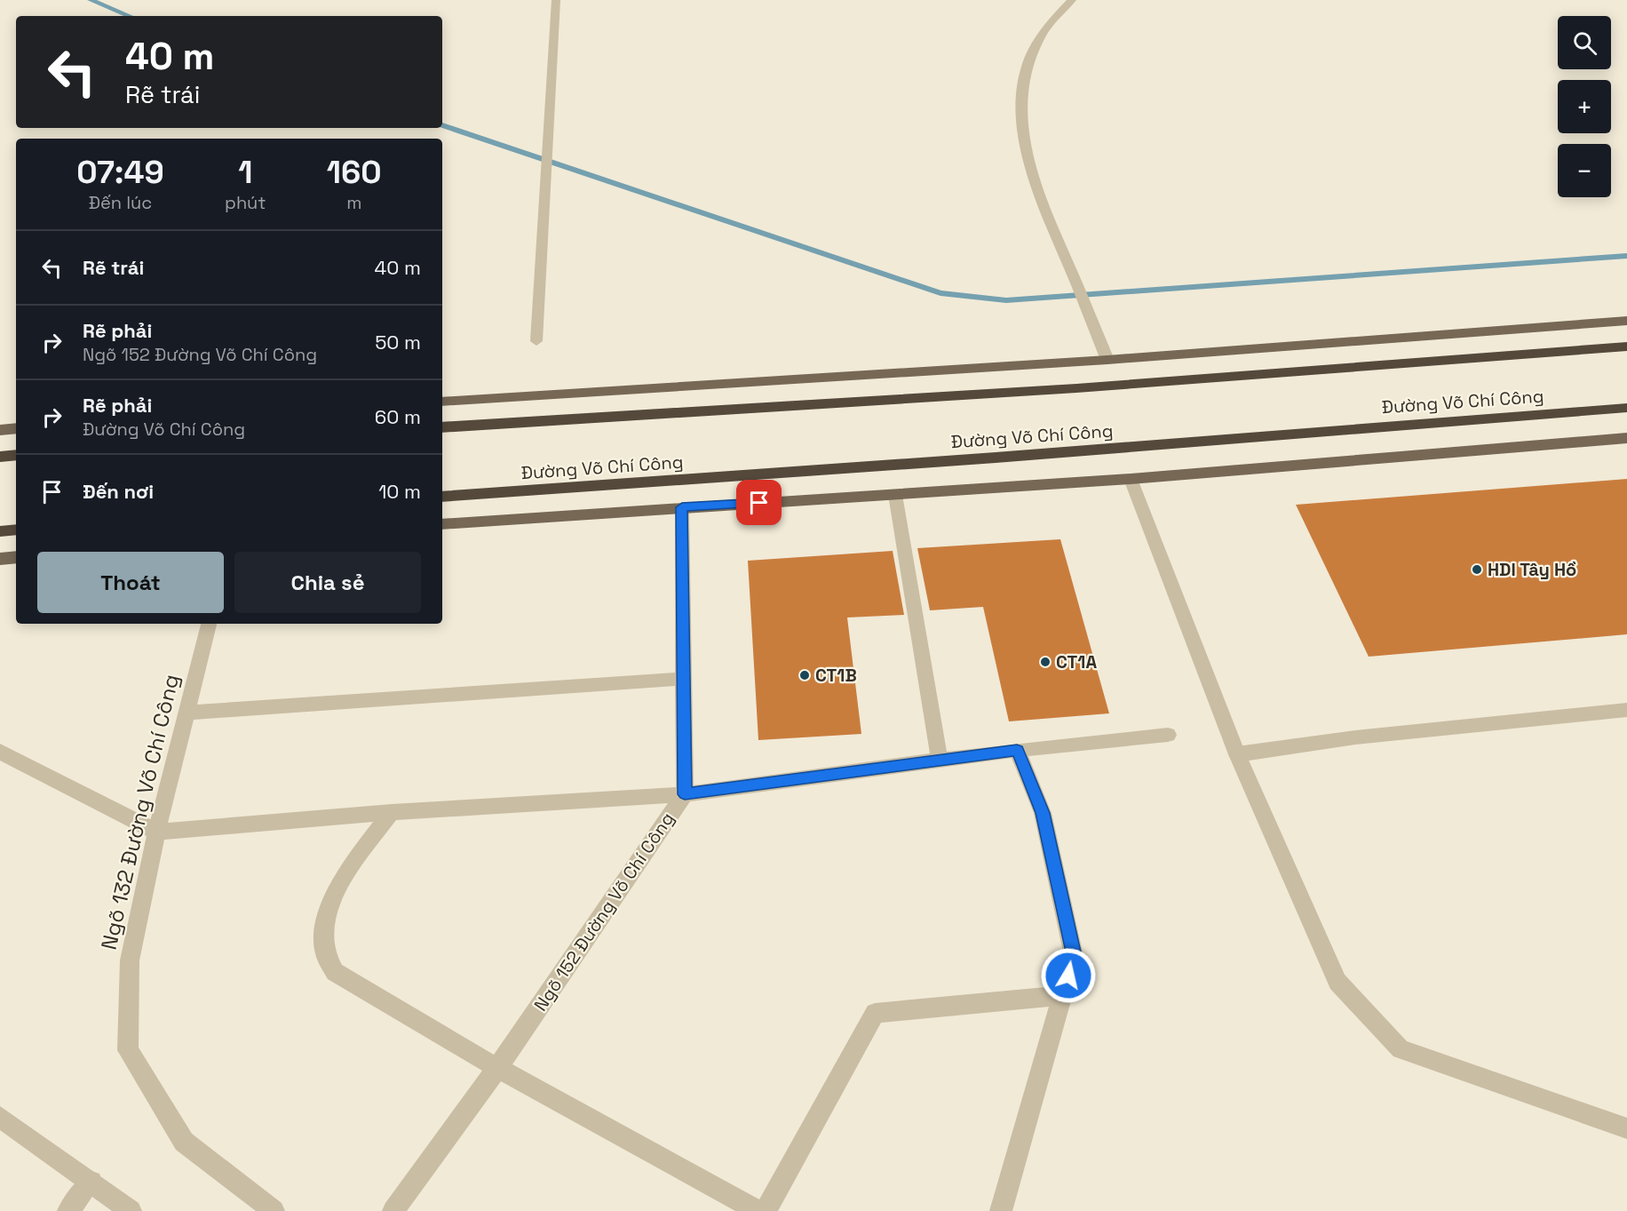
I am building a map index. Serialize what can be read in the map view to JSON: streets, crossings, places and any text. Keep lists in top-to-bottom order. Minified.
{"streets":{"highway":["Đường Võ Chí Công"],"street":["Ngõ 132 Đường Võ Chí Công","Ngõ 152 Đường Võ Chí Công"]},"places":["HDI Tây Hồ","CT1A","CT1B"],"page":{"map_buttons":["+","−"],"turn":["40 m","Rẽ trái"],"eta":["07:49","Đến lúc","1","phút","160","m"],"list":[{"name":"Rẽ trái","value":"40 m"},{"name":"Rẽ phải","note":"Ngõ 152 Đường Võ Chí Công","value":"50 m"},{"name":"Rẽ phải","note":"Đường Võ Chí Công","value":"60 m"},{"name":"Đến nơi","value":"10 m"}],"buttons":["Thoát","Chia sẻ"]}}
